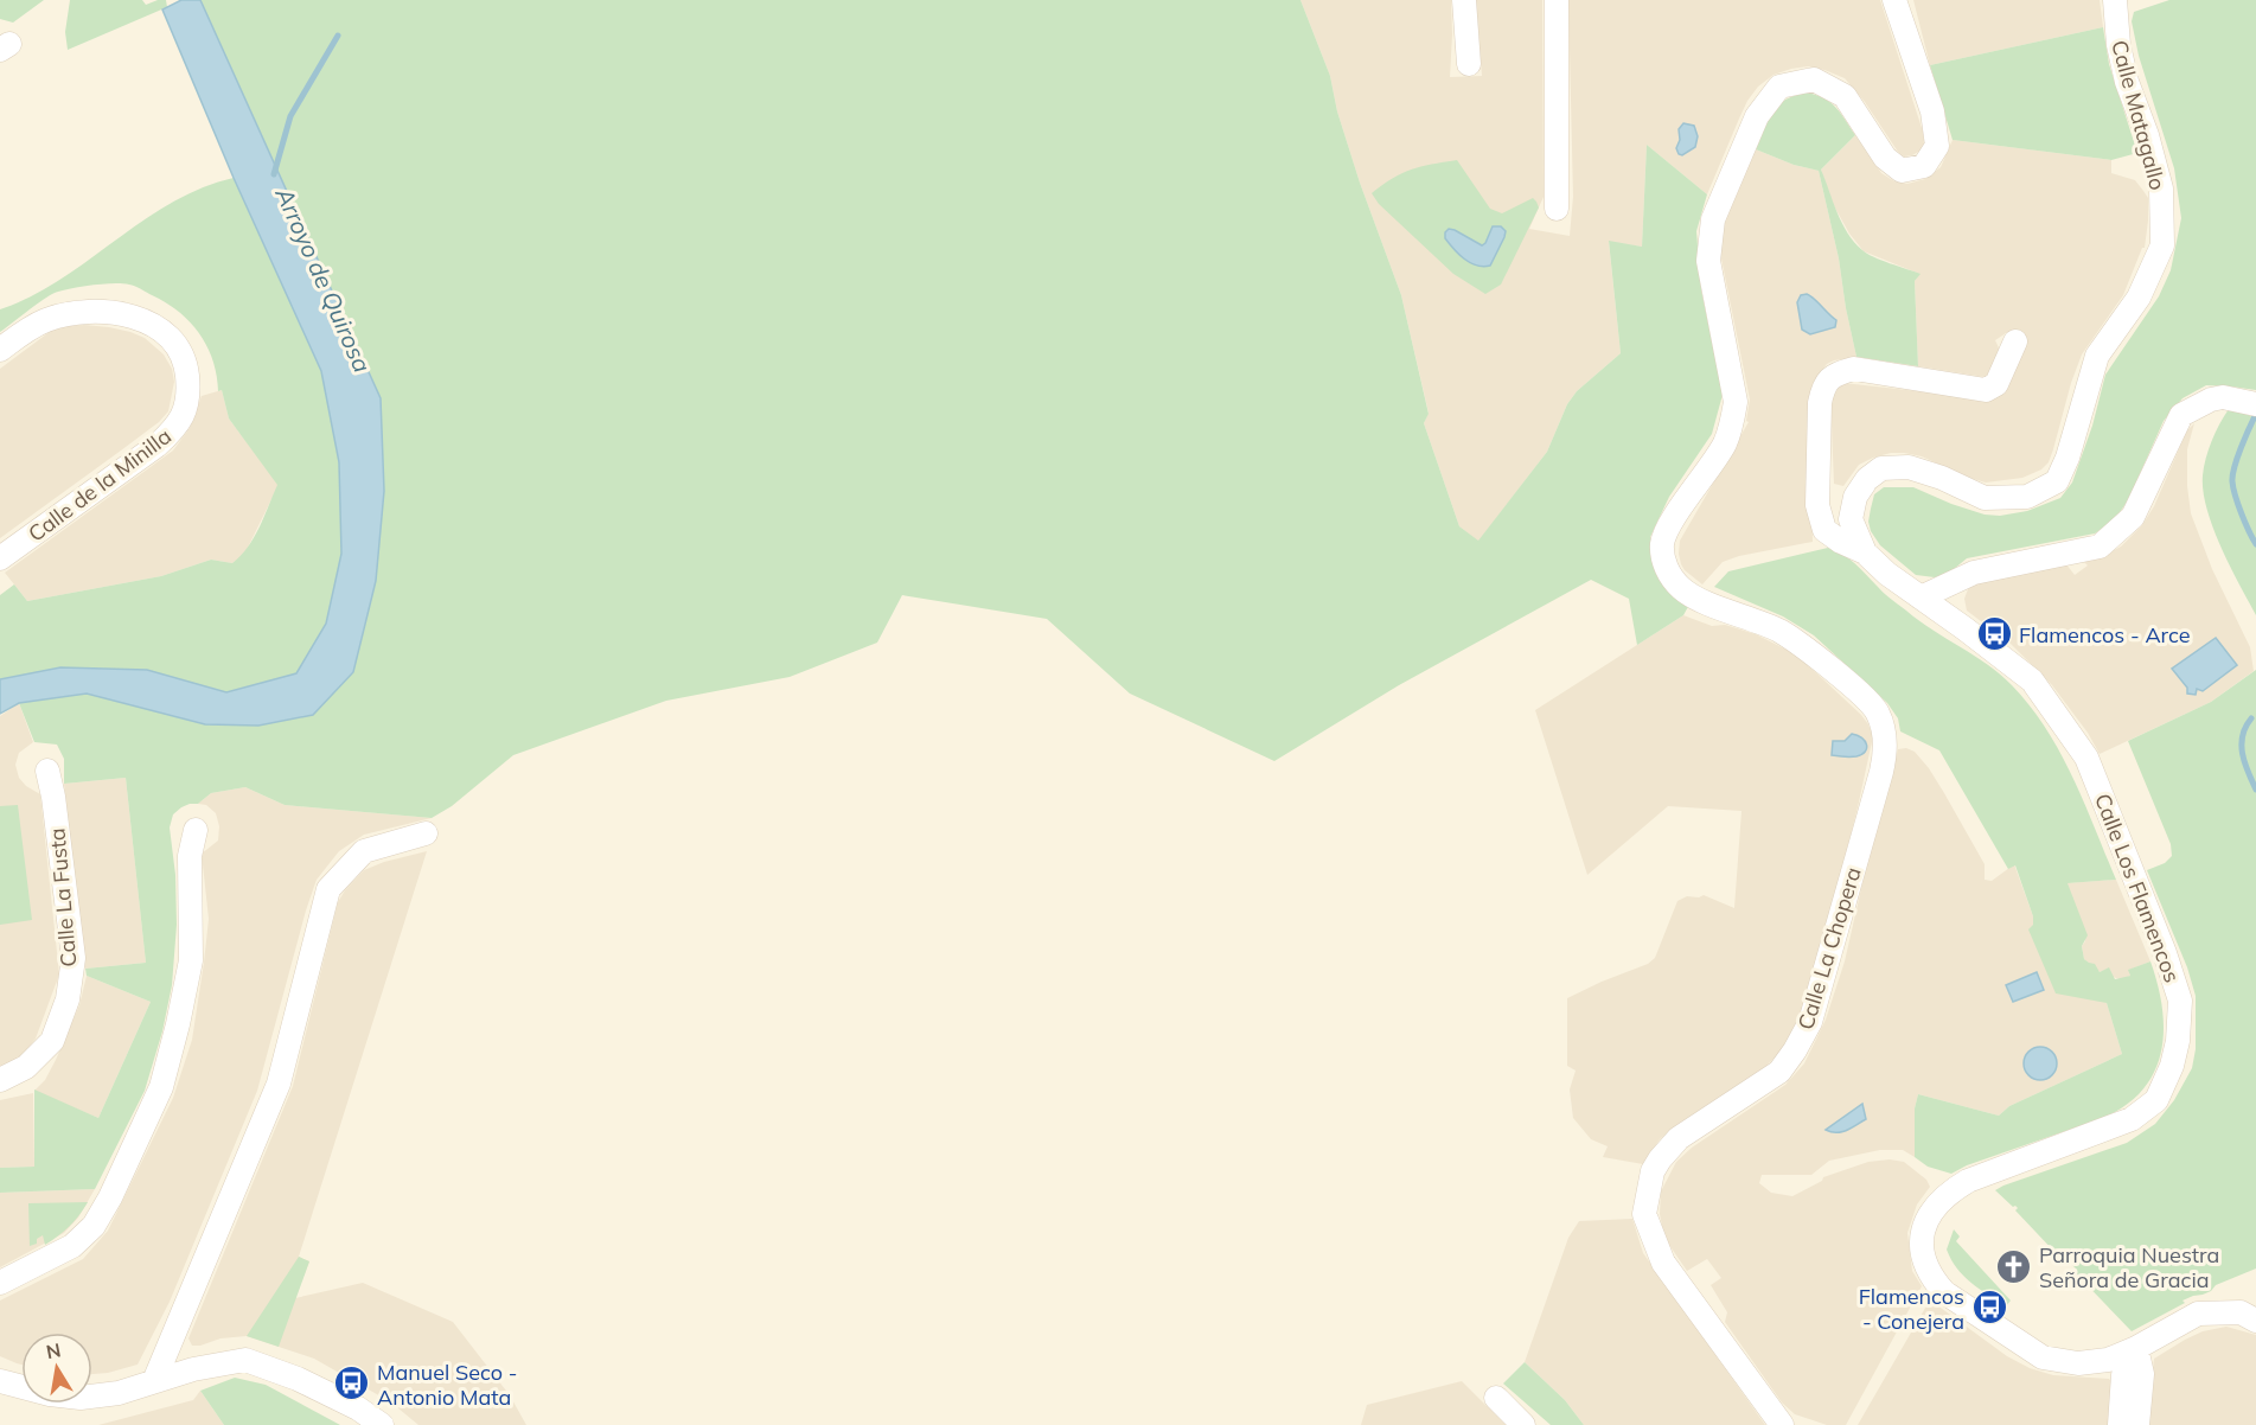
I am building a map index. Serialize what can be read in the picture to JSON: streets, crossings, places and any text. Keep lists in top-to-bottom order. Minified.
{"streets":{"street":["Calle Matagallo","Calle de la Minilla","Calle Los Flamencos","Calle La Fusta","Calle La Chopera"]},"crossings":[["Calle Matagallo","Calle Los Flamencos"]],"water":["Arroyo de Quirosa"],"places":{"bus stop":["Flamencos - Arce","Flamencos - Conejera","Manuel Seco - Antonio Mata"],"church":["Parroquia Nuestra Señora de Gracia"]},"north":"top"}
